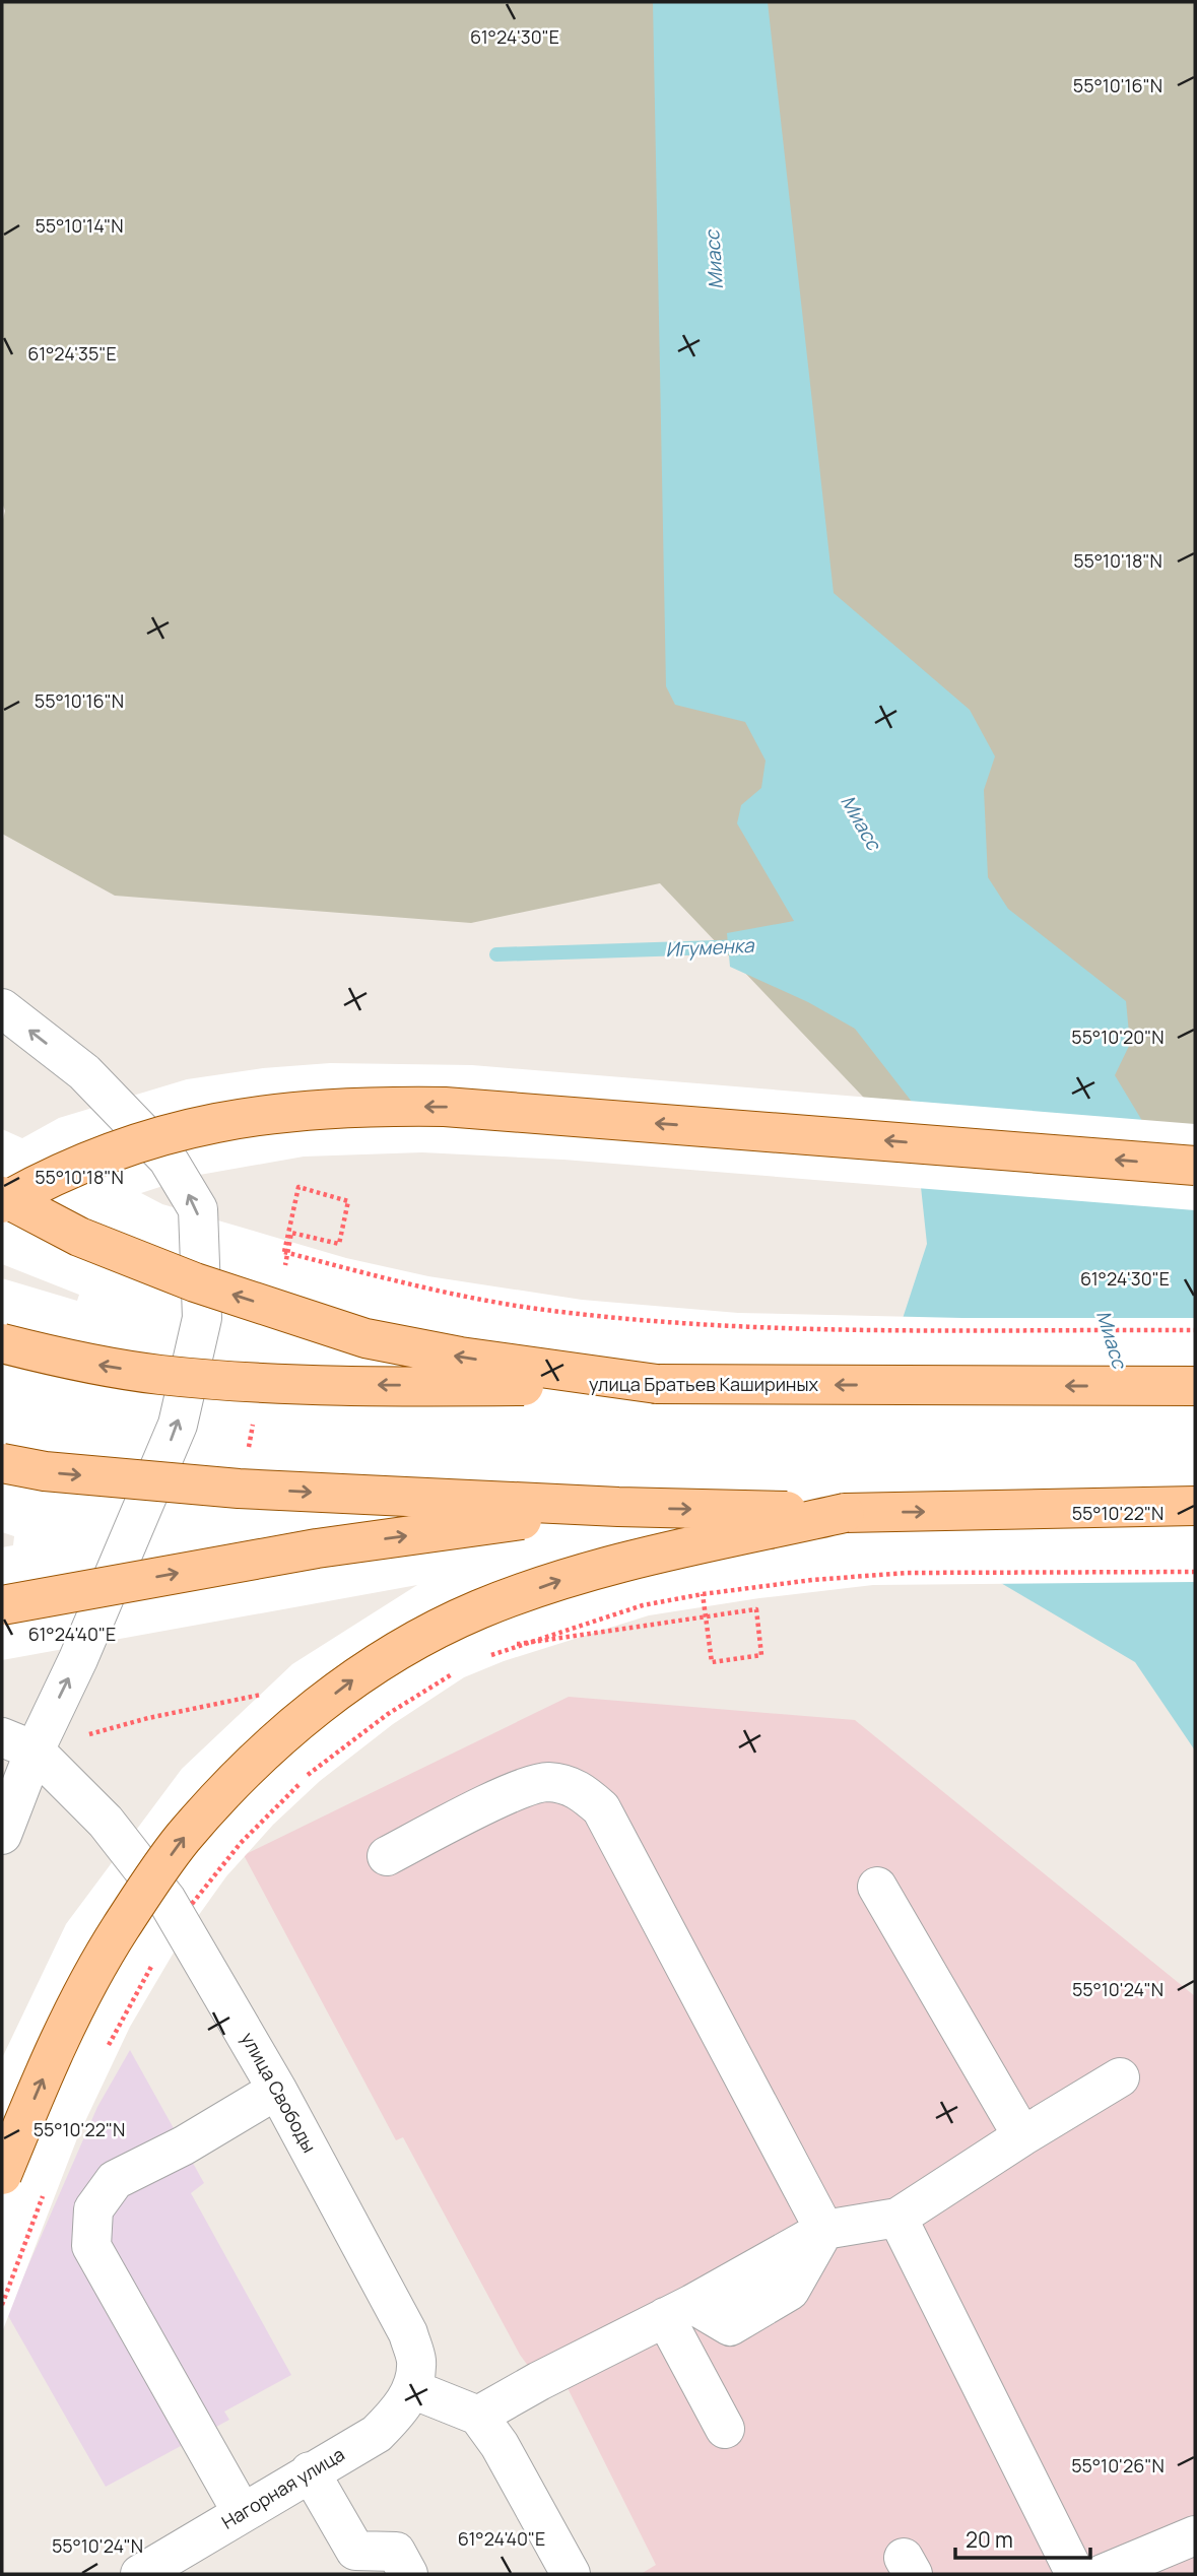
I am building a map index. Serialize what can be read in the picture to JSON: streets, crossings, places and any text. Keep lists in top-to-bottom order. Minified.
{"streets":{"main road":["улица Братьев Кашириных"],"street":["улица Свободы","Нагорная улица"]},"crossings":[["улица Свободы","Нагорная улица"]],"water":["Миасс","Игуменка"],"scale_bar":"20 m","coordinates":["61°24'30\"E","55°10'16\"N","55°10'14\"N","61°24'35\"E","55°10'18\"N","55°10'20\"N","55°10'22\"N","61°24'40\"E","55°10'24\"N","55°10'26\"N"]}
